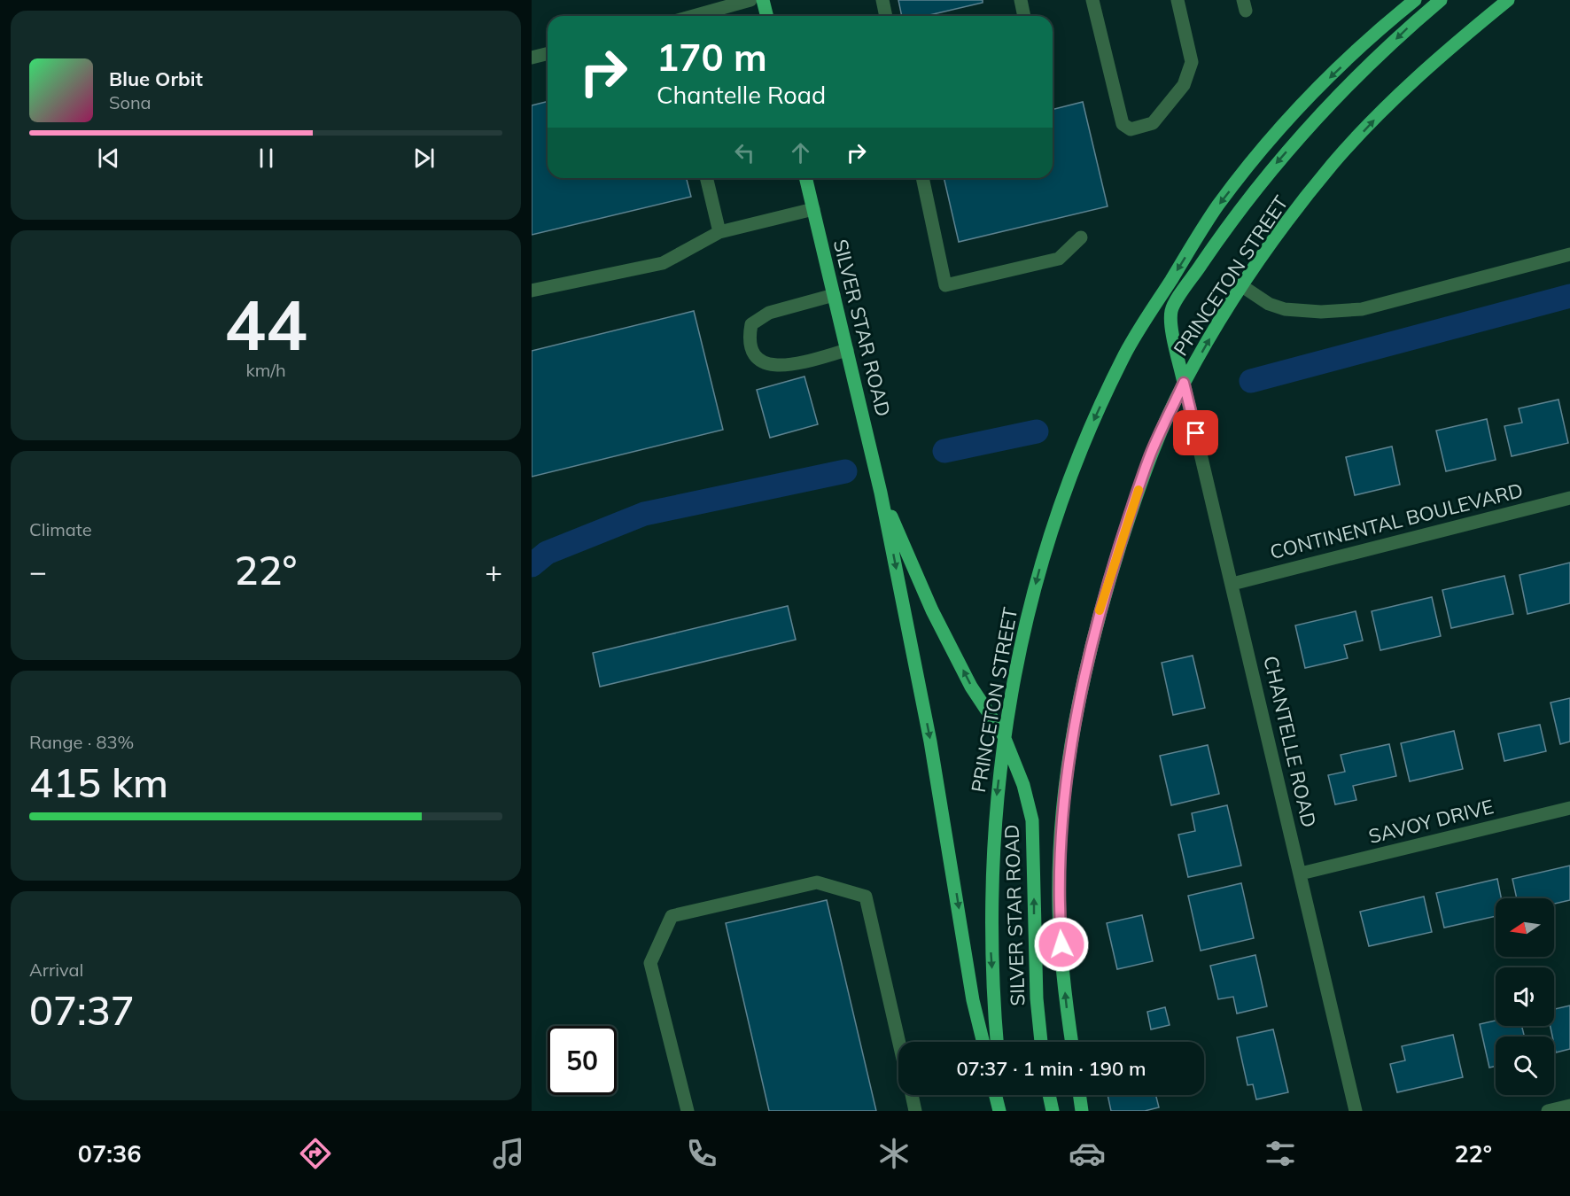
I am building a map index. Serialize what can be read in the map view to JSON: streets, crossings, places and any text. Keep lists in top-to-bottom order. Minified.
{"streets":{"main road":["PRINCETON STREET","SILVER STAR ROAD"],"street":["CONTINENTAL BOULEVARD","CHANTELLE ROAD","SAVOY DRIVE"]},"crossings":[["PRINCETON STREET","SILVER STAR ROAD"],["PRINCETON STREET","CHANTELLE ROAD"],["CONTINENTAL BOULEVARD","CHANTELLE ROAD"],["CHANTELLE ROAD","SAVOY DRIVE"]],"north":"left","page":{"turn":["170 m","Chantelle Road"],"song":["Blue Orbit","Sona"],"tile":[["44","km/h"],"Climate",["Range · 83%","415 km"],["Arrival","07:37"]],"heat":["−","22°","+"],"limit":"50","trip":"07:37 · 1 min · 190 m","tabs":["07:36","22°"]}}
